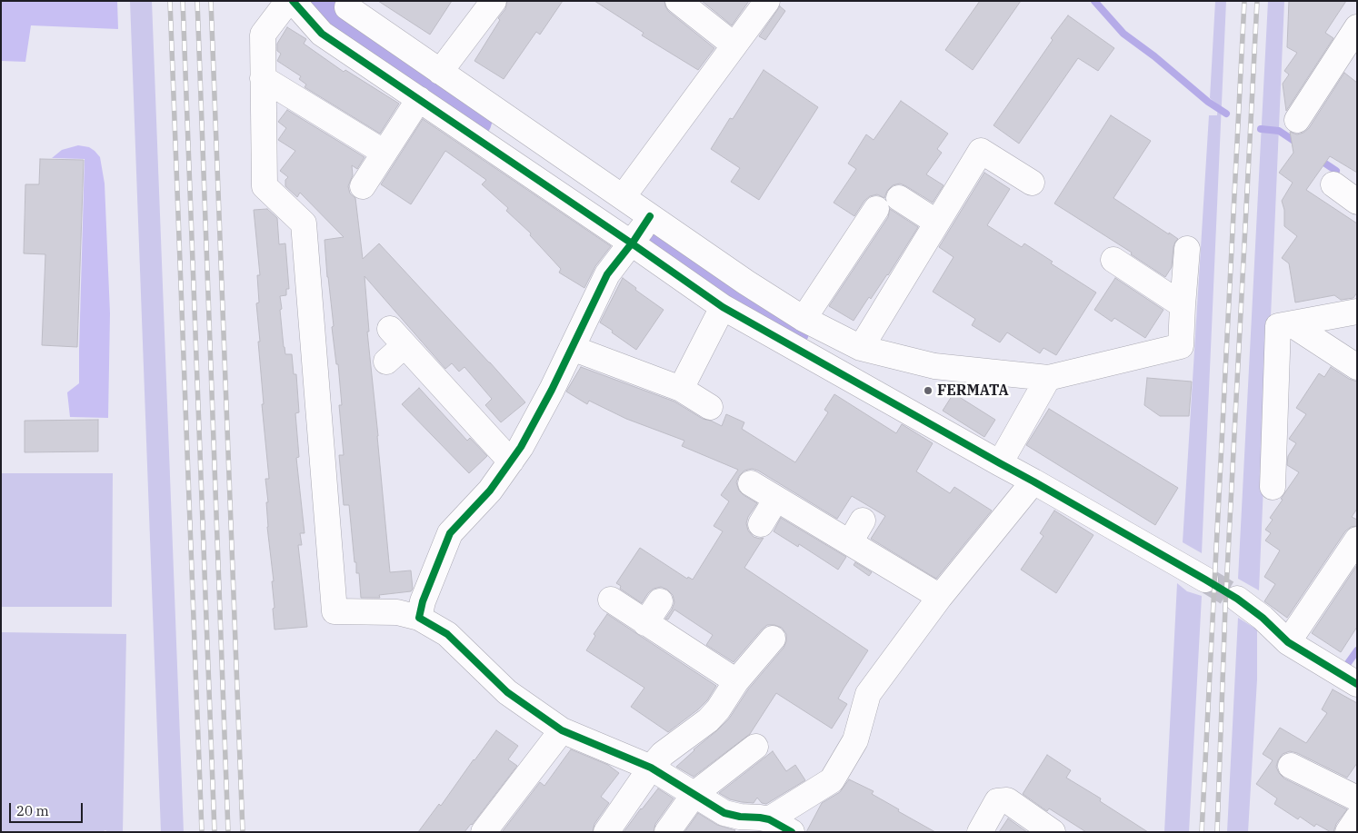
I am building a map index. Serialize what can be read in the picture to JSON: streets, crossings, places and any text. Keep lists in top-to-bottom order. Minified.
{"places":["FERMATA"],"scale_bar":"20 m"}
